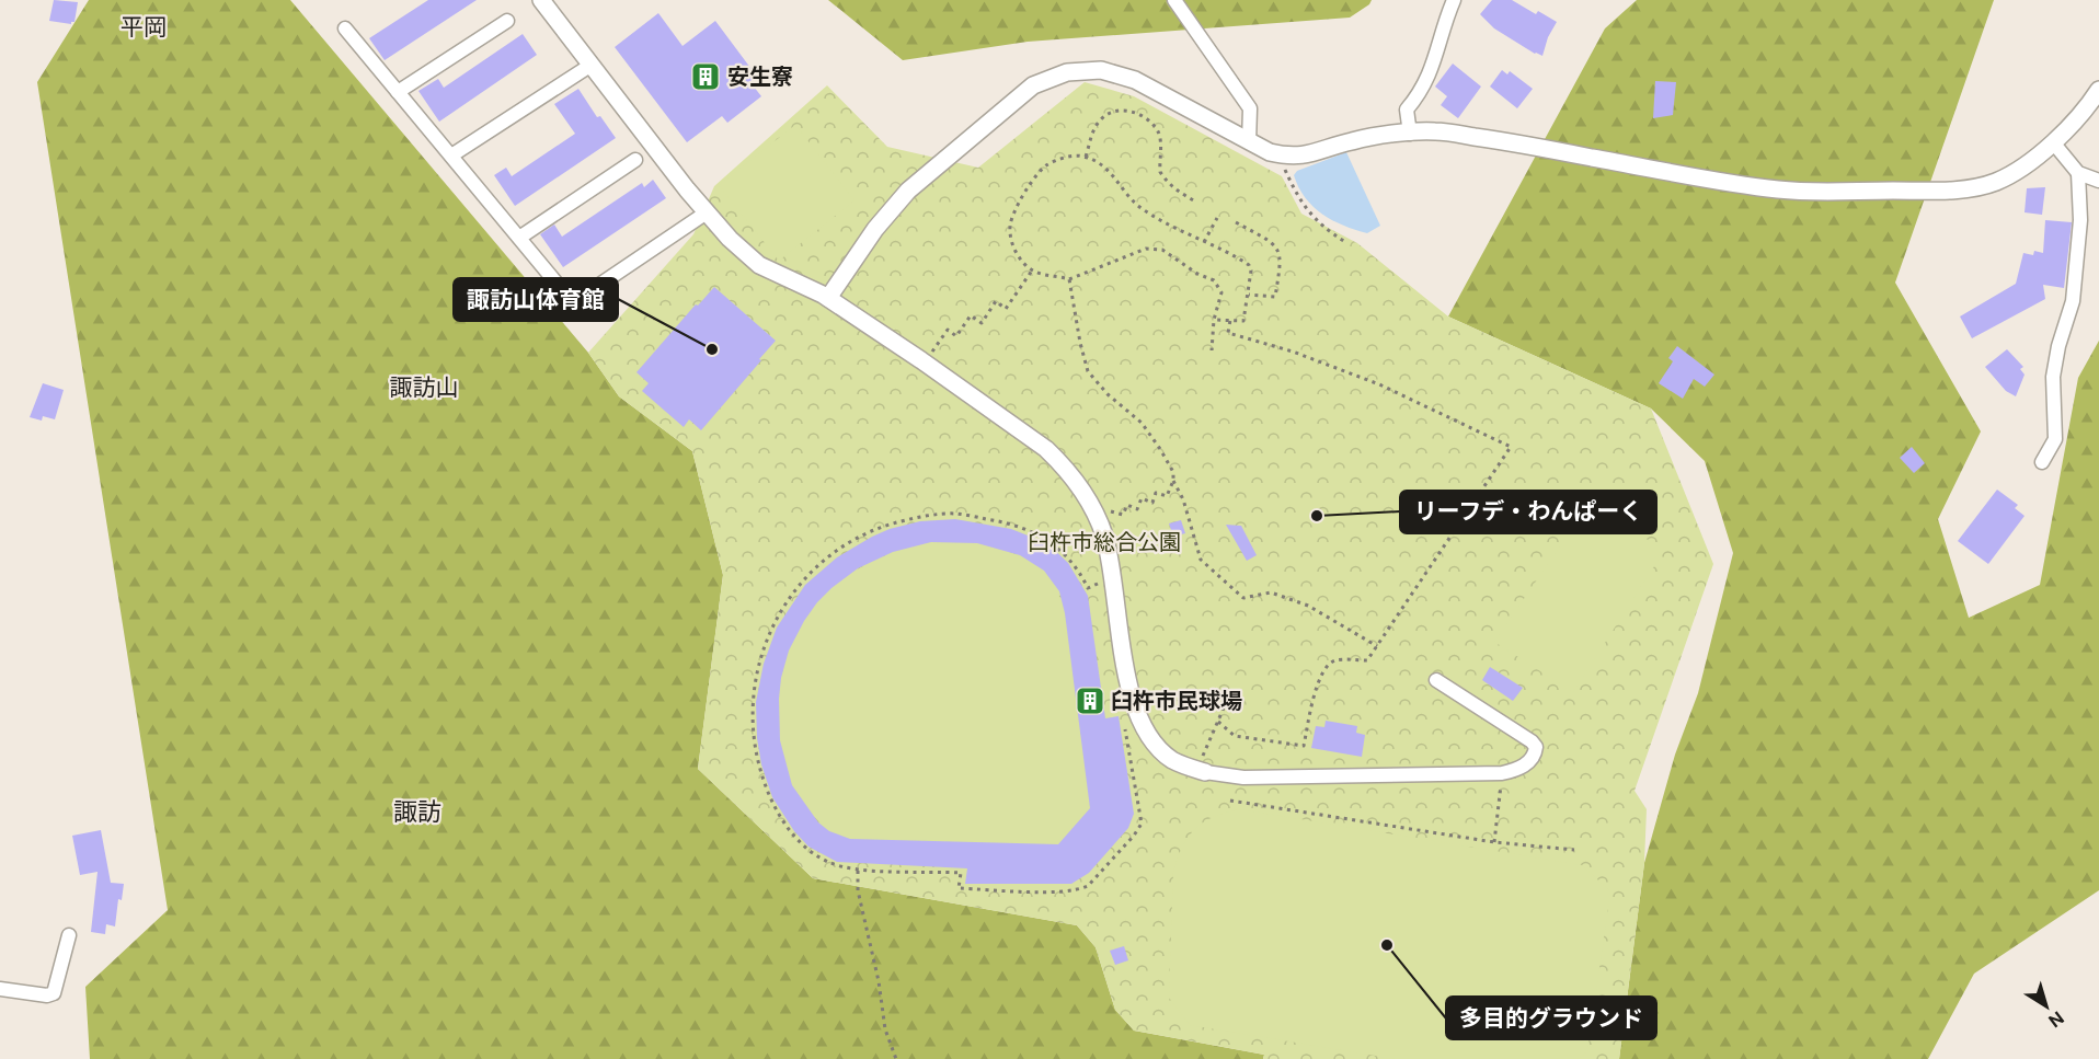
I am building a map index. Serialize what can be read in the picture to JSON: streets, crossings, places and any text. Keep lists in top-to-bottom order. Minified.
{"districts":["平岡","諏訪山","諏訪"],"parks":["臼杵市総合公園"],"places":{"building":["安生寮","臼杵市民球場"],"other":["諏訪山体育館","リーフデ・わんぱーく","多目的グラウンド"]},"north":"bottom right"}
